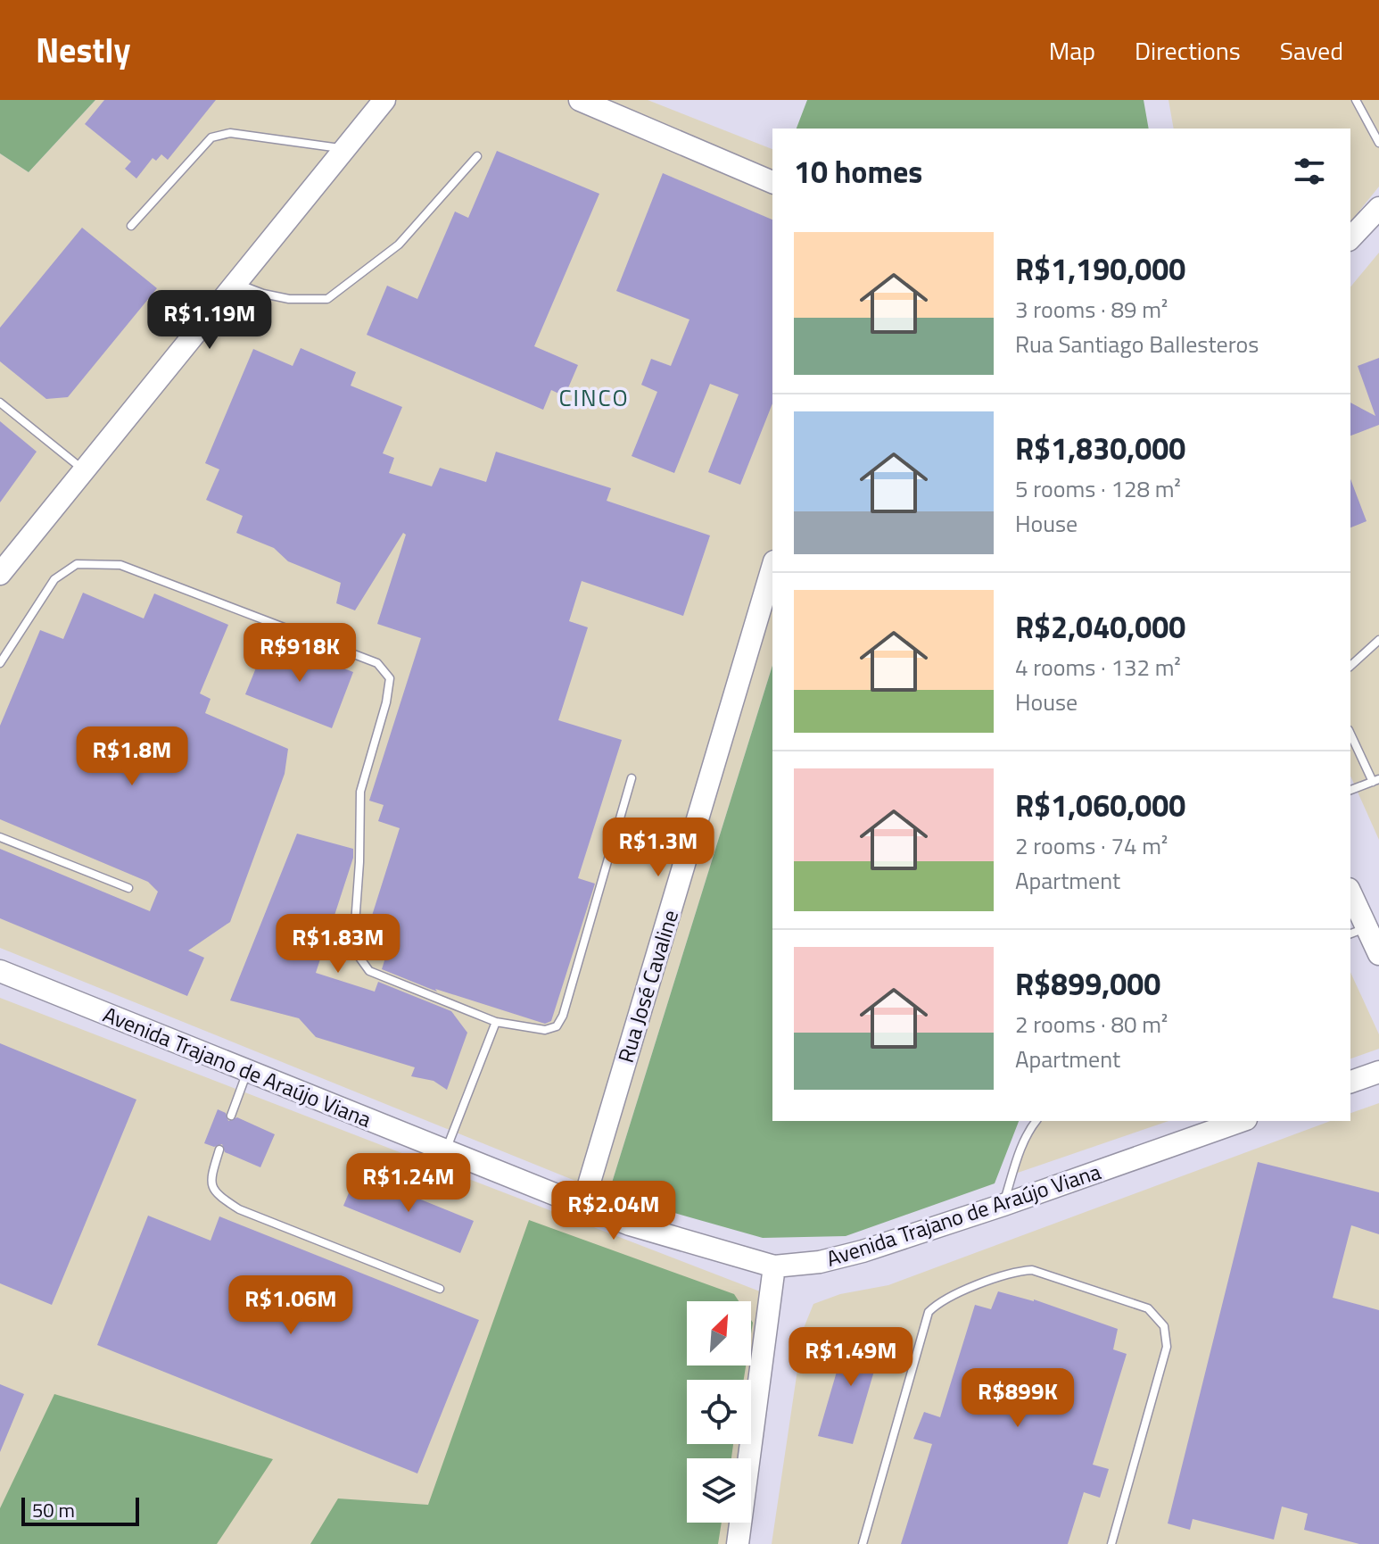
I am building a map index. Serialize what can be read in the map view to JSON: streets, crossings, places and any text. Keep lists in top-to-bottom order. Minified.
{"streets":{"street":["Rua José Cavaline","Avenida Trajano de Araújo Viana"]},"crossings":[["Rua José Cavaline","Avenida Trajano de Araújo Viana"]],"districts":["CINCO"],"scale_bar":"50 m","north":"top right","page":{"header":"Nestly","nav":["Map","Directions","Saved"],"heading":"10 homes","list":[{"name":"R$1,190,000","note":"3 rooms · 89 m² · Rua Santiago Ballesteros"},{"name":"R$1,830,000","note":"5 rooms · 128 m² · House"},{"name":"R$2,040,000","note":"4 rooms · 132 m² · House"},{"name":"R$1,060,000","note":"2 rooms · 74 m² · Apartment"},{"name":"R$899,000","note":"2 rooms · 80 m² · Apartment"}],"price":["R$1.19M","R$918K","R$1.8M","R$1.3M","R$1.83M","R$1.24M","R$2.04M","R$1.06M","R$1.49M","R$899K"],"scale":"50 m"}}
